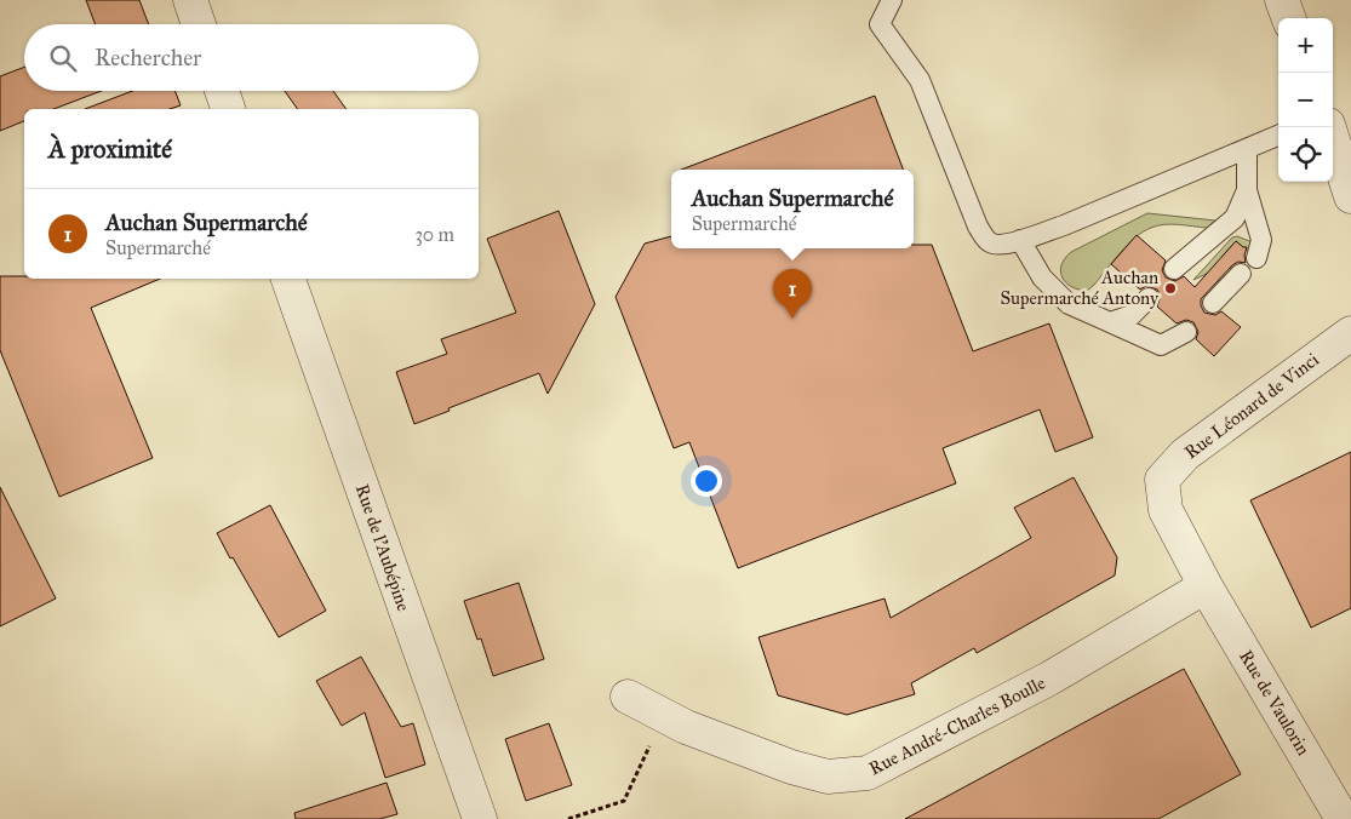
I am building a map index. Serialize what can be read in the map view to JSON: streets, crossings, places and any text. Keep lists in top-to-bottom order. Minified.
{"streets":{"street":["Rue Léonard de Vinci","Rue de l'Aubépine","Rue de Vaulorin","Rue André-Charles Boulle"]},"crossings":[["Rue Léonard de Vinci","Rue de Vaulorin"],["Rue Léonard de Vinci","Rue André-Charles Boulle"],["Rue de Vaulorin","Rue André-Charles Boulle"]],"places":["Auchan Supermarché Antony"],"page":{"map_buttons":["+","−"],"search":"Rechercher","heading":"À proximité","popup":["Auchan Supermarché","Supermarché"],"list":[{"mark":"1","name":"Auchan Supermarché","note":"Supermarché","value":"30 m"}],"pins":"1"}}
